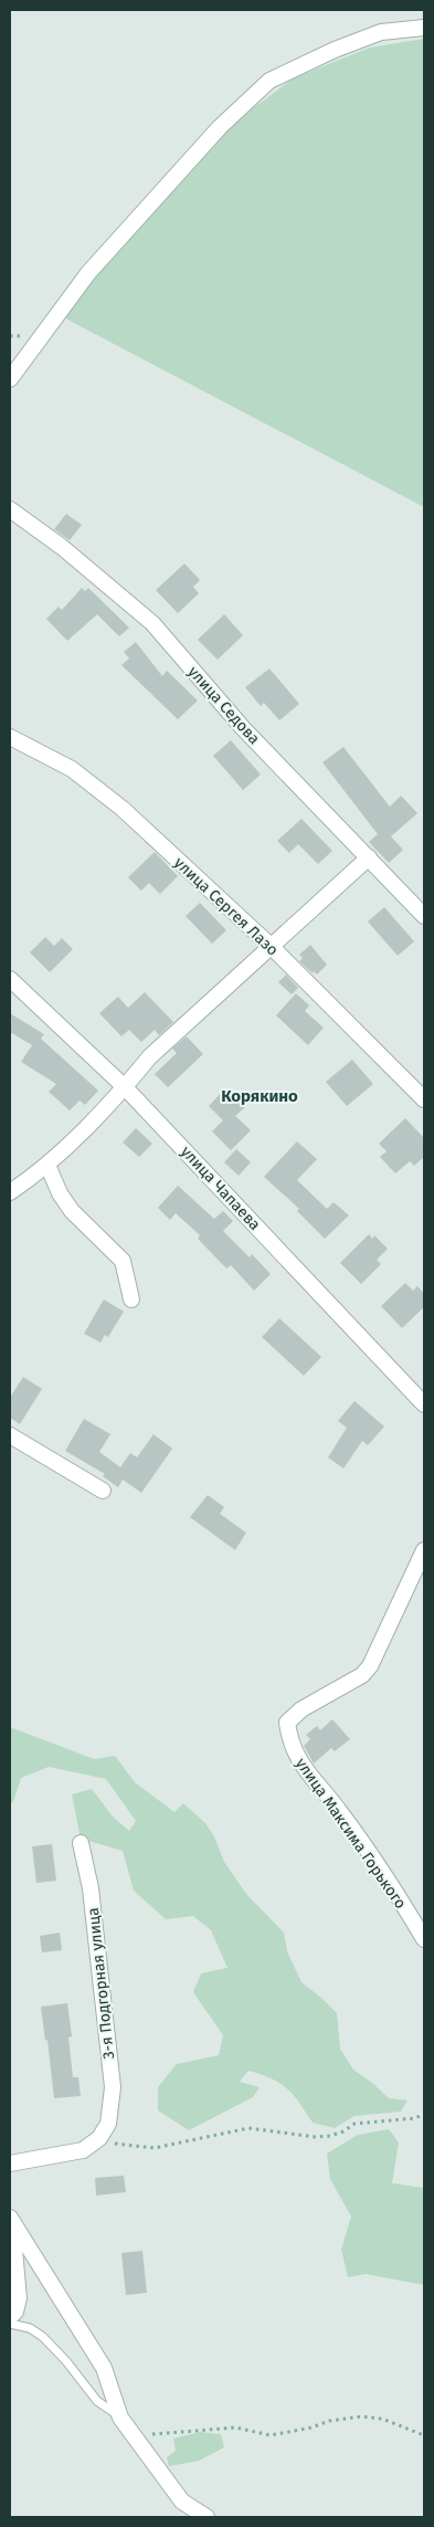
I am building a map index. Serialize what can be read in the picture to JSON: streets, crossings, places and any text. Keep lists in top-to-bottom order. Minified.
{"streets":{"street":["улица Седова","улица Сергея Лазо","улица Чапаева","улица Максима Горького","3-я Подгорная улица"]},"districts":["Корякино"]}
